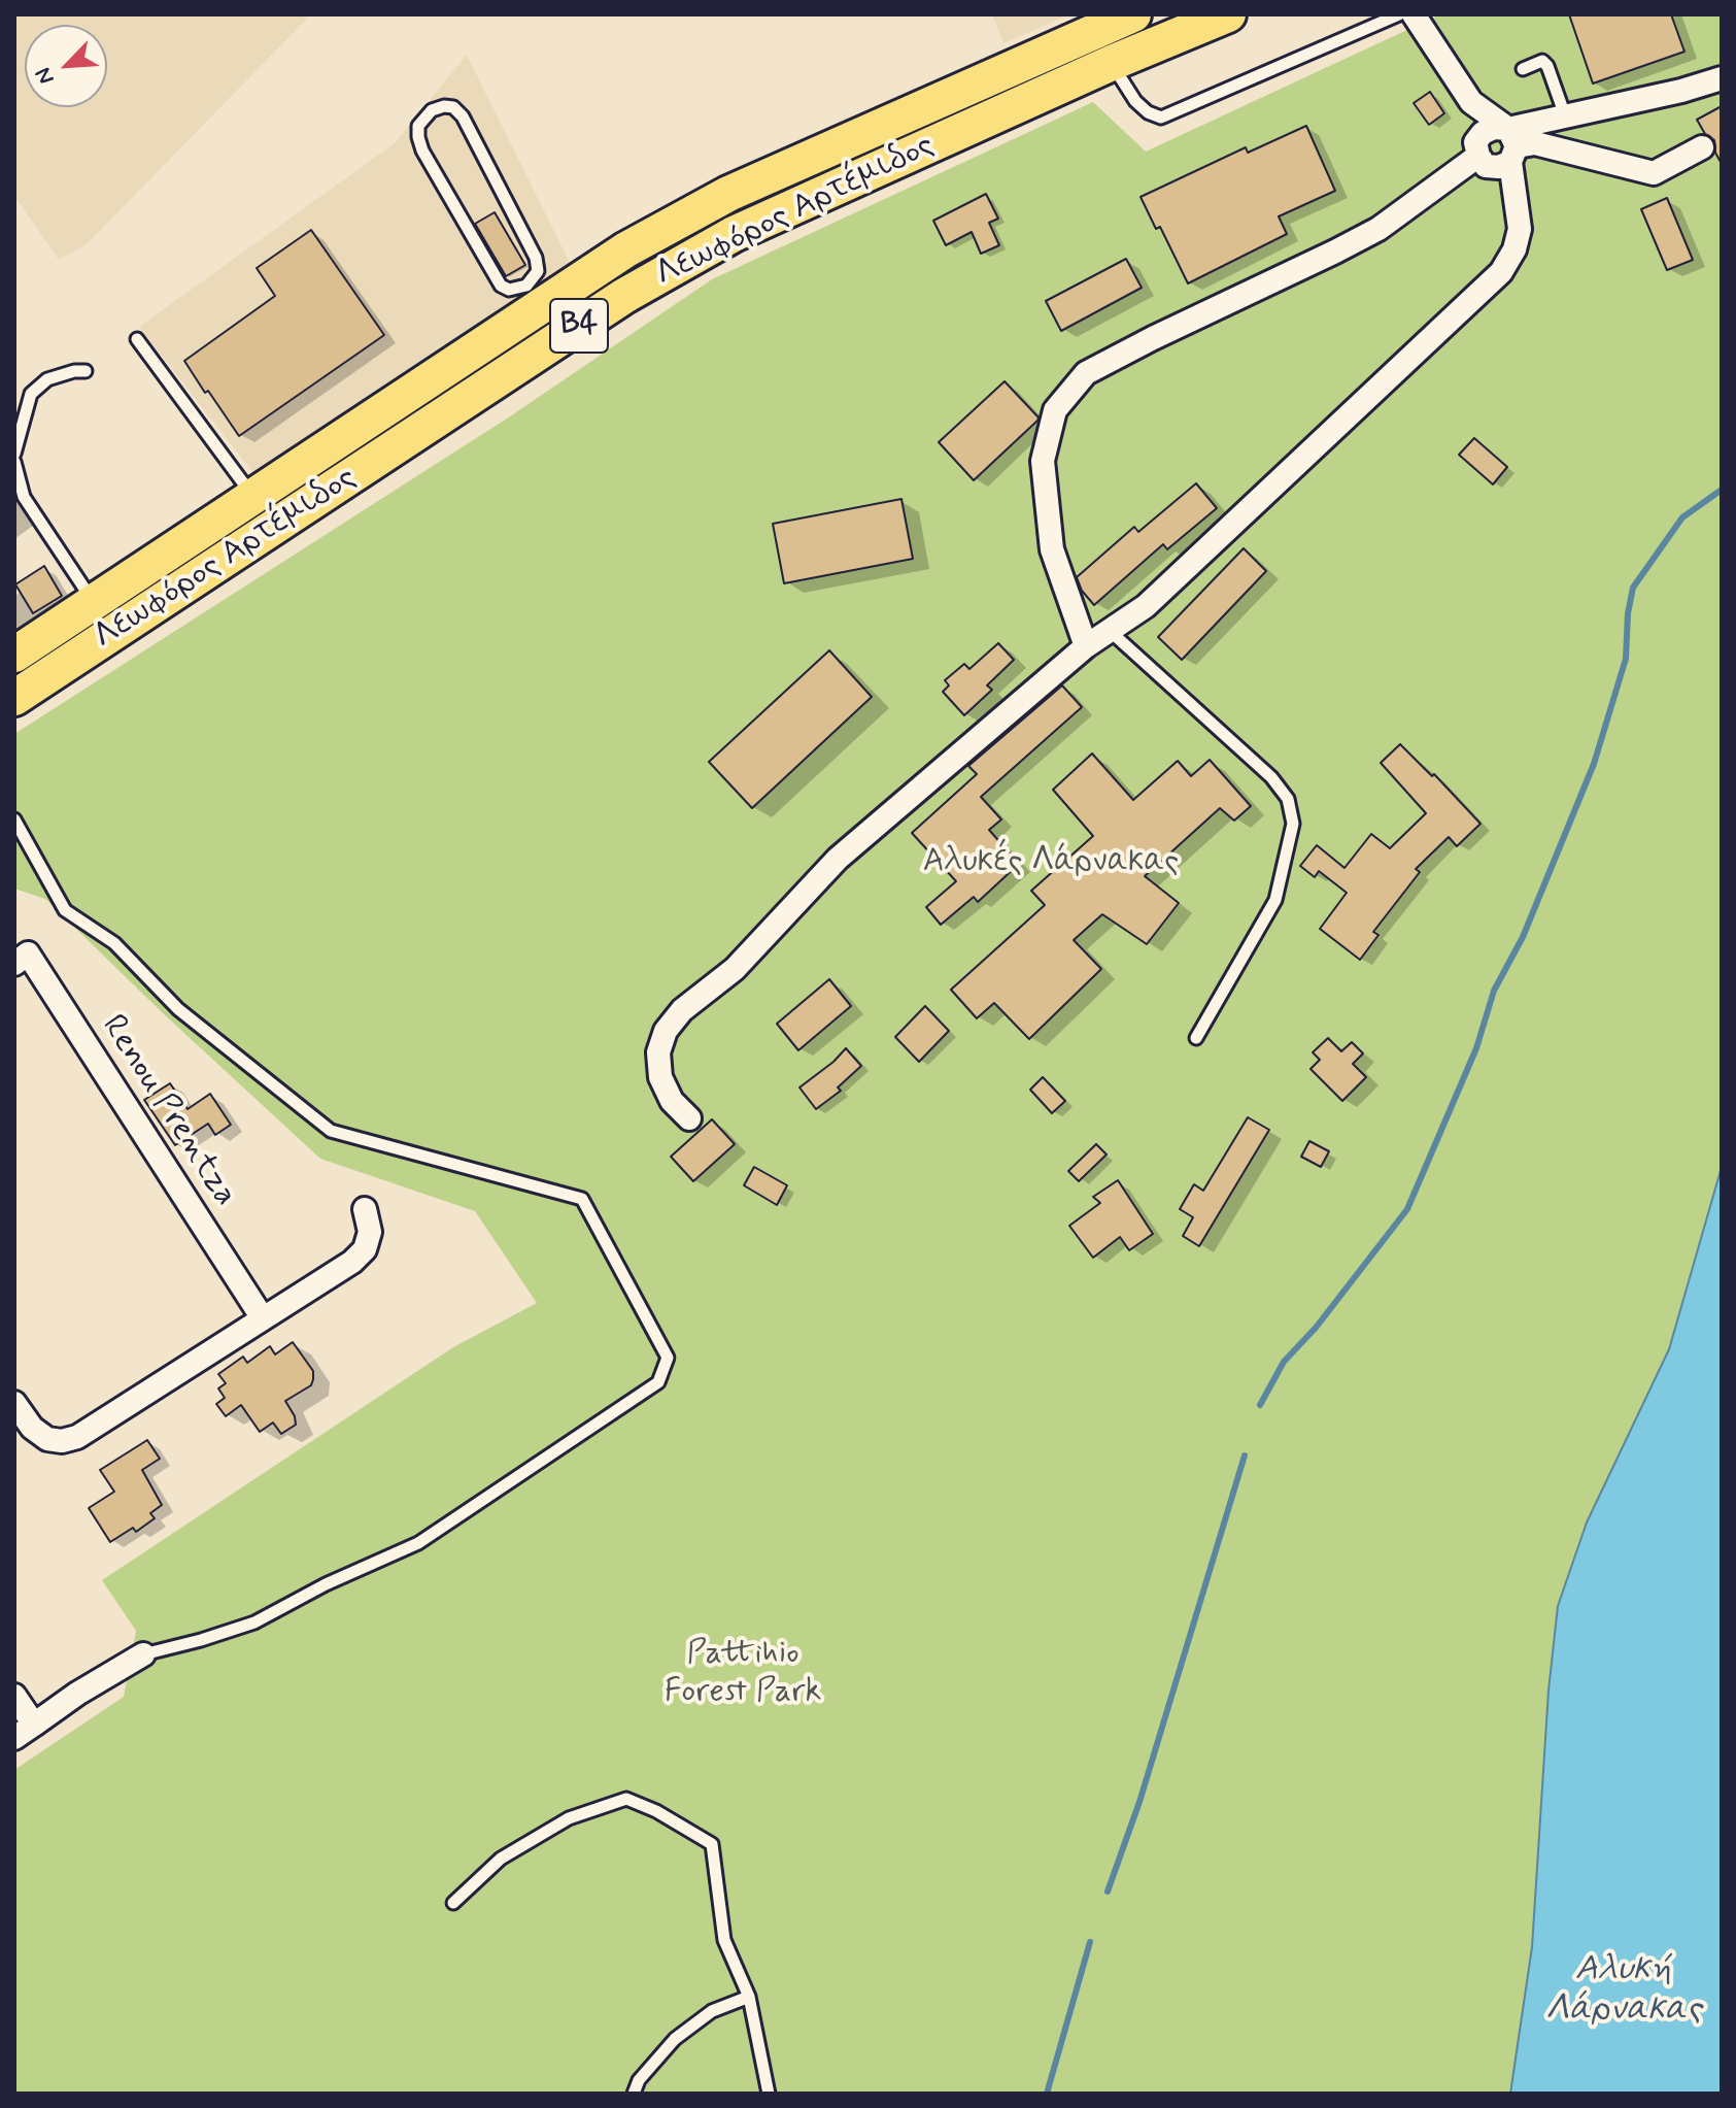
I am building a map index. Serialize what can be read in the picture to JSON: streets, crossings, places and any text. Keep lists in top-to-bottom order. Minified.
{"streets":{"main road":["Λεωφόρος Αρτέμιδος","B4"],"street":["Renou Prentza"]},"water":["Αλυκή Λάρνακας"],"parks":["Αλυκές Λάρνακας","Pattihio Forest Park"],"north":"bottom left"}
